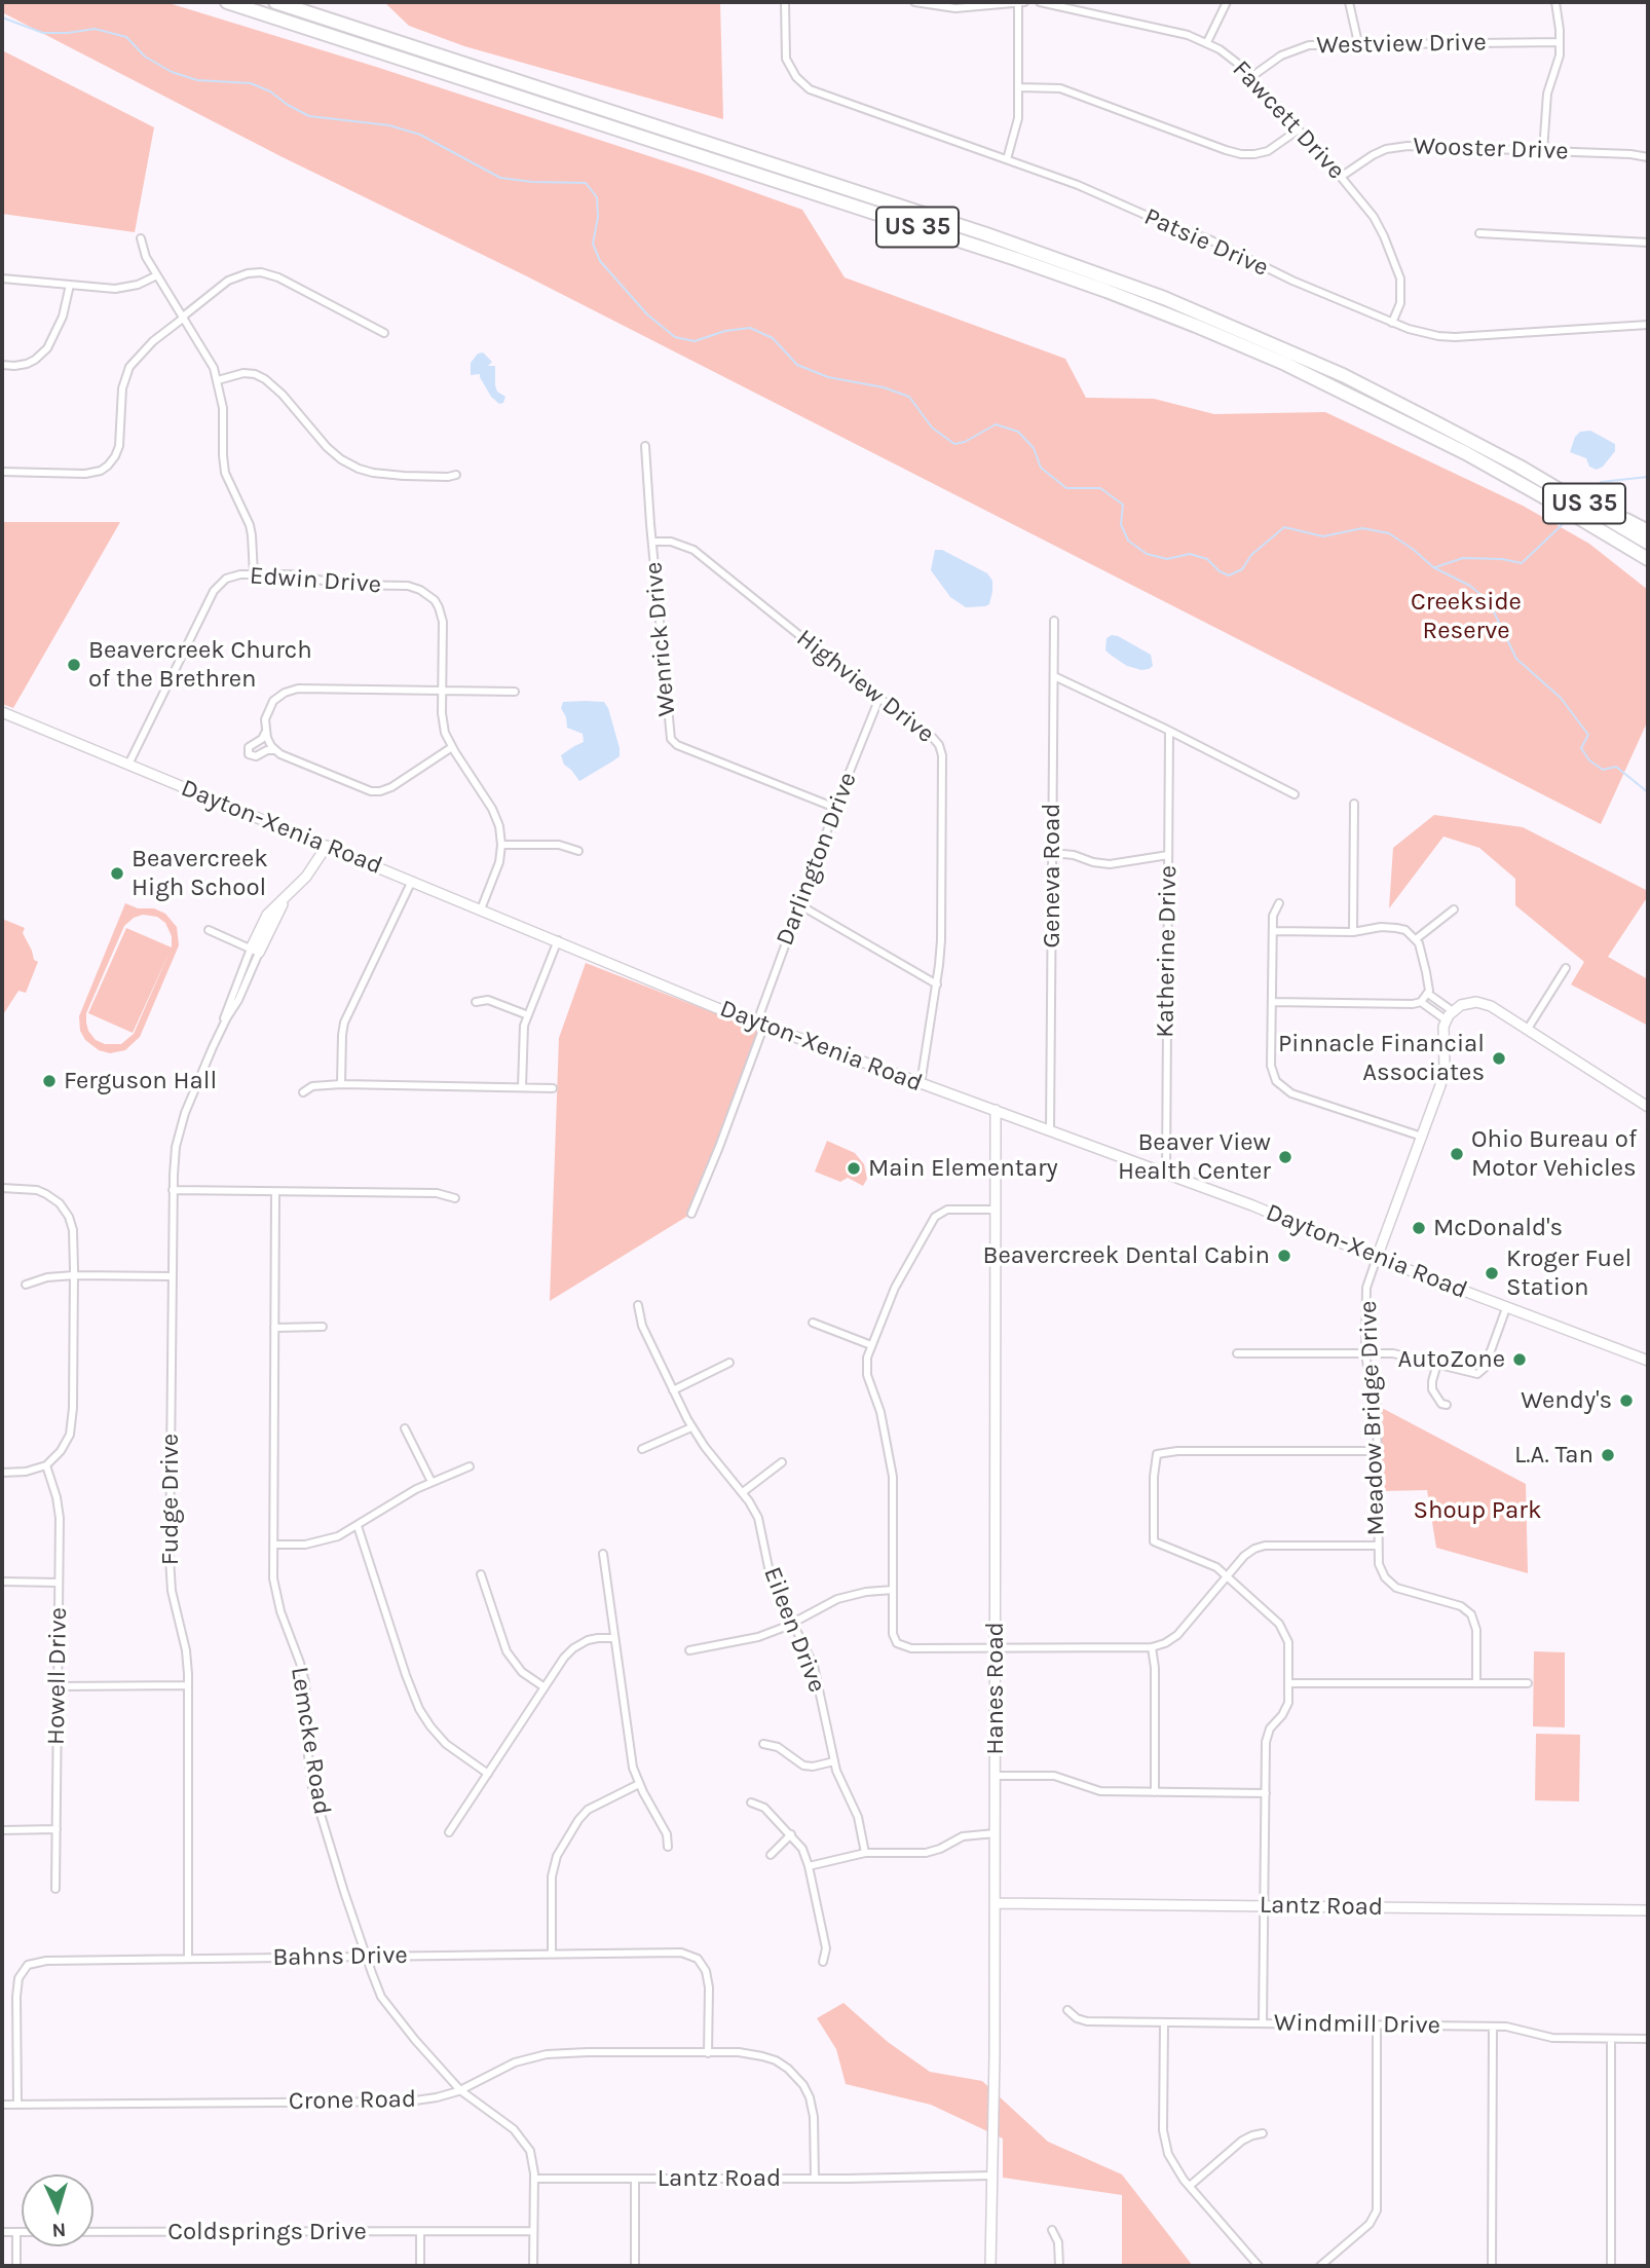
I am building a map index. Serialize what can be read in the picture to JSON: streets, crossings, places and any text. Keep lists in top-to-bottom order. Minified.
{"streets":{"highway":["US 35"],"street":["Westview Drive","Fawcett Drive","Wooster Drive","Patsie Drive","Edwin Drive","Wenrick Drive","Highview Drive","Dayton-Xenia Road","Darlington Drive","Geneva Road","Katherine Drive","Meadow Bridge Drive","Fudge Drive","Eileen Drive","Howell Drive","Hanes Road","Lemcke Road","Lantz Road","Bahns Drive","Windmill Drive","Crone Road","Coldsprings Drive"]},"crossings":[["Westview Drive","Fawcett Drive"],["Fawcett Drive","Wooster Drive"],["Fawcett Drive","Patsie Drive"],["Edwin Drive","Dayton-Xenia Road"],["Wenrick Drive","Highview Drive"],["Wenrick Drive","Darlington Drive"],["Highview Drive","Dayton-Xenia Road"],["Highview Drive","Darlington Drive"],["Dayton-Xenia Road","Darlington Drive"],["Dayton-Xenia Road","Geneva Road"],["Dayton-Xenia Road","Katherine Drive"],["Dayton-Xenia Road","Meadow Bridge Drive"],["Dayton-Xenia Road","Fudge Drive"],["Dayton-Xenia Road","Hanes Road"],["Fudge Drive","Bahns Drive"],["Hanes Road","Lantz Road"],["Lemcke Road","Lantz Road"],["Lemcke Road","Bahns Drive"],["Lemcke Road","Crone Road"],["Lantz Road","Crone Road"],["Bahns Drive","Crone Road"]],"parks":["Creekside Reserve","Shoup Park"],"places":["Beavercreek Church of the Brethren","Beavercreek High School","Pinnacle Financial Associates","Ferguson Hall","Ohio Bureau of Motor Vehicles","Beaver View Health Center","Main Elementary","McDonald's","Beavercreek Dental Cabin","Kroger Fuel Station","AutoZone","Wendy's","L.A. Tan"],"north":"bottom"}
